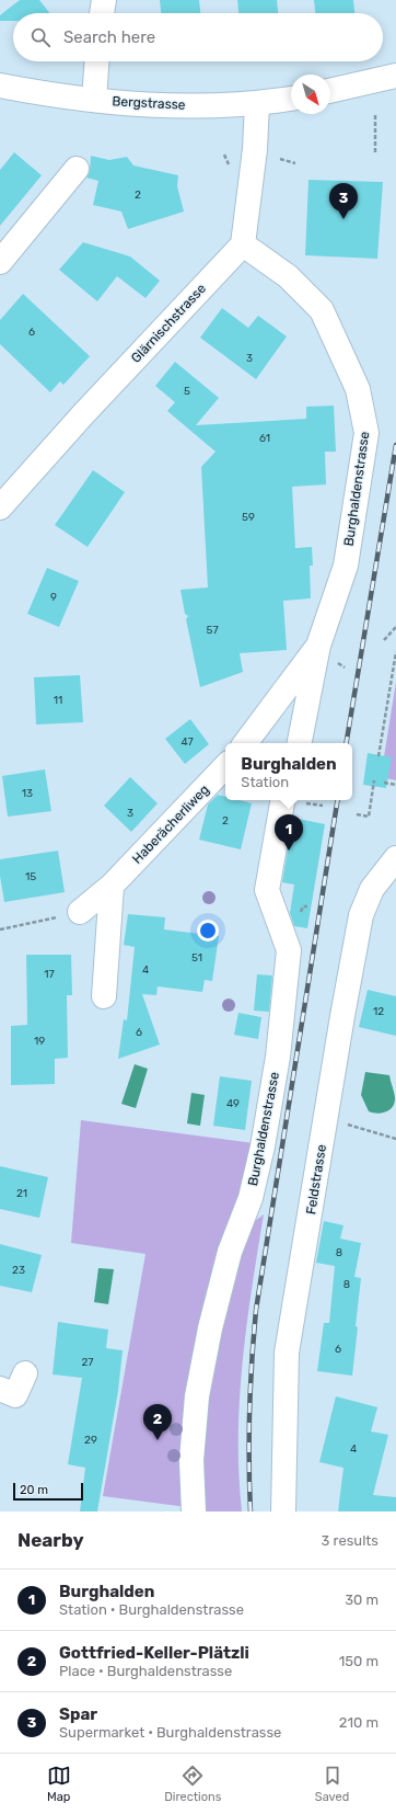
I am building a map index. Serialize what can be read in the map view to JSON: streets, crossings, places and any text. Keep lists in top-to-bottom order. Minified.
{"streets":{"street":["Bergstrasse","Glärnischstrasse","Burghaldenstrasse","Haberächerliweg","Feldstrasse"]},"crossings":[["Glärnischstrasse","Burghaldenstrasse"]],"house_numbers":["2","6","3","5","61","59","9","57","11","47","13","3","2","15","51","4","17","12","6","19","49","21","8","23","8","6","27","29","4"],"scale_bar":"20 m","north":"bottom right","page":{"search":"Search here","pins":["3","1","2"],"popup":["Burghalden","Station"],"scale":"20 m","heading":["Nearby","3 results"],"list":[{"mark":"1","name":"Burghalden","note":"Station · Burghaldenstrasse","value":"30 m"},{"mark":"2","name":"Gottfried-Keller-Plätzli","note":"Place · Burghaldenstrasse","value":"150 m"},{"mark":"3","name":"Spar","note":"Supermarket · Burghaldenstrasse","value":"210 m"}],"nav":["Map","Directions","Saved"]}}
